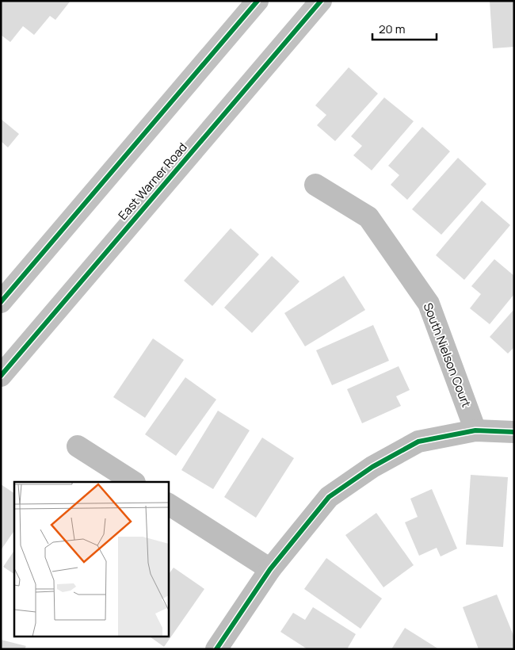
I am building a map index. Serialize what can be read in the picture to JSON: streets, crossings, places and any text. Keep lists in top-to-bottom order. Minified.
{"streets":{"main road":["East Warner Road"],"street":["South Nielson Court"]},"scale_bar":"20 m"}
